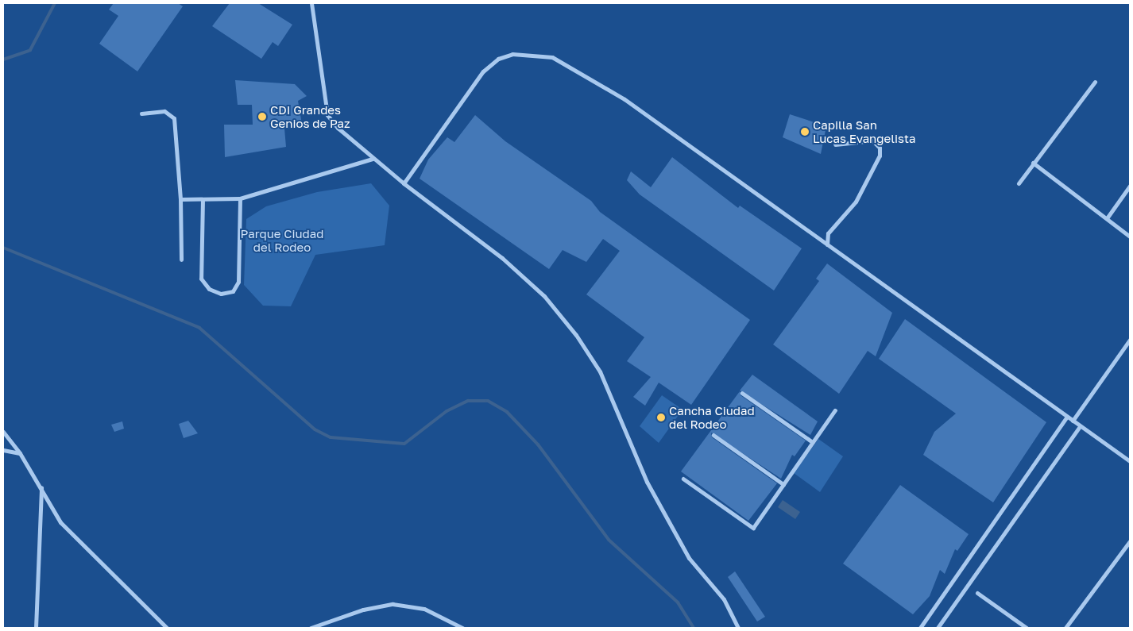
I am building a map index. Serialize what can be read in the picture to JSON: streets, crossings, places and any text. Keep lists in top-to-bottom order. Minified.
{"parks":["Parque Ciudad del Rodeo"],"places":["CDI Grandes Genios de Paz","Capilla San Lucas Evangelista","Cancha Ciudad del Rodeo"]}
